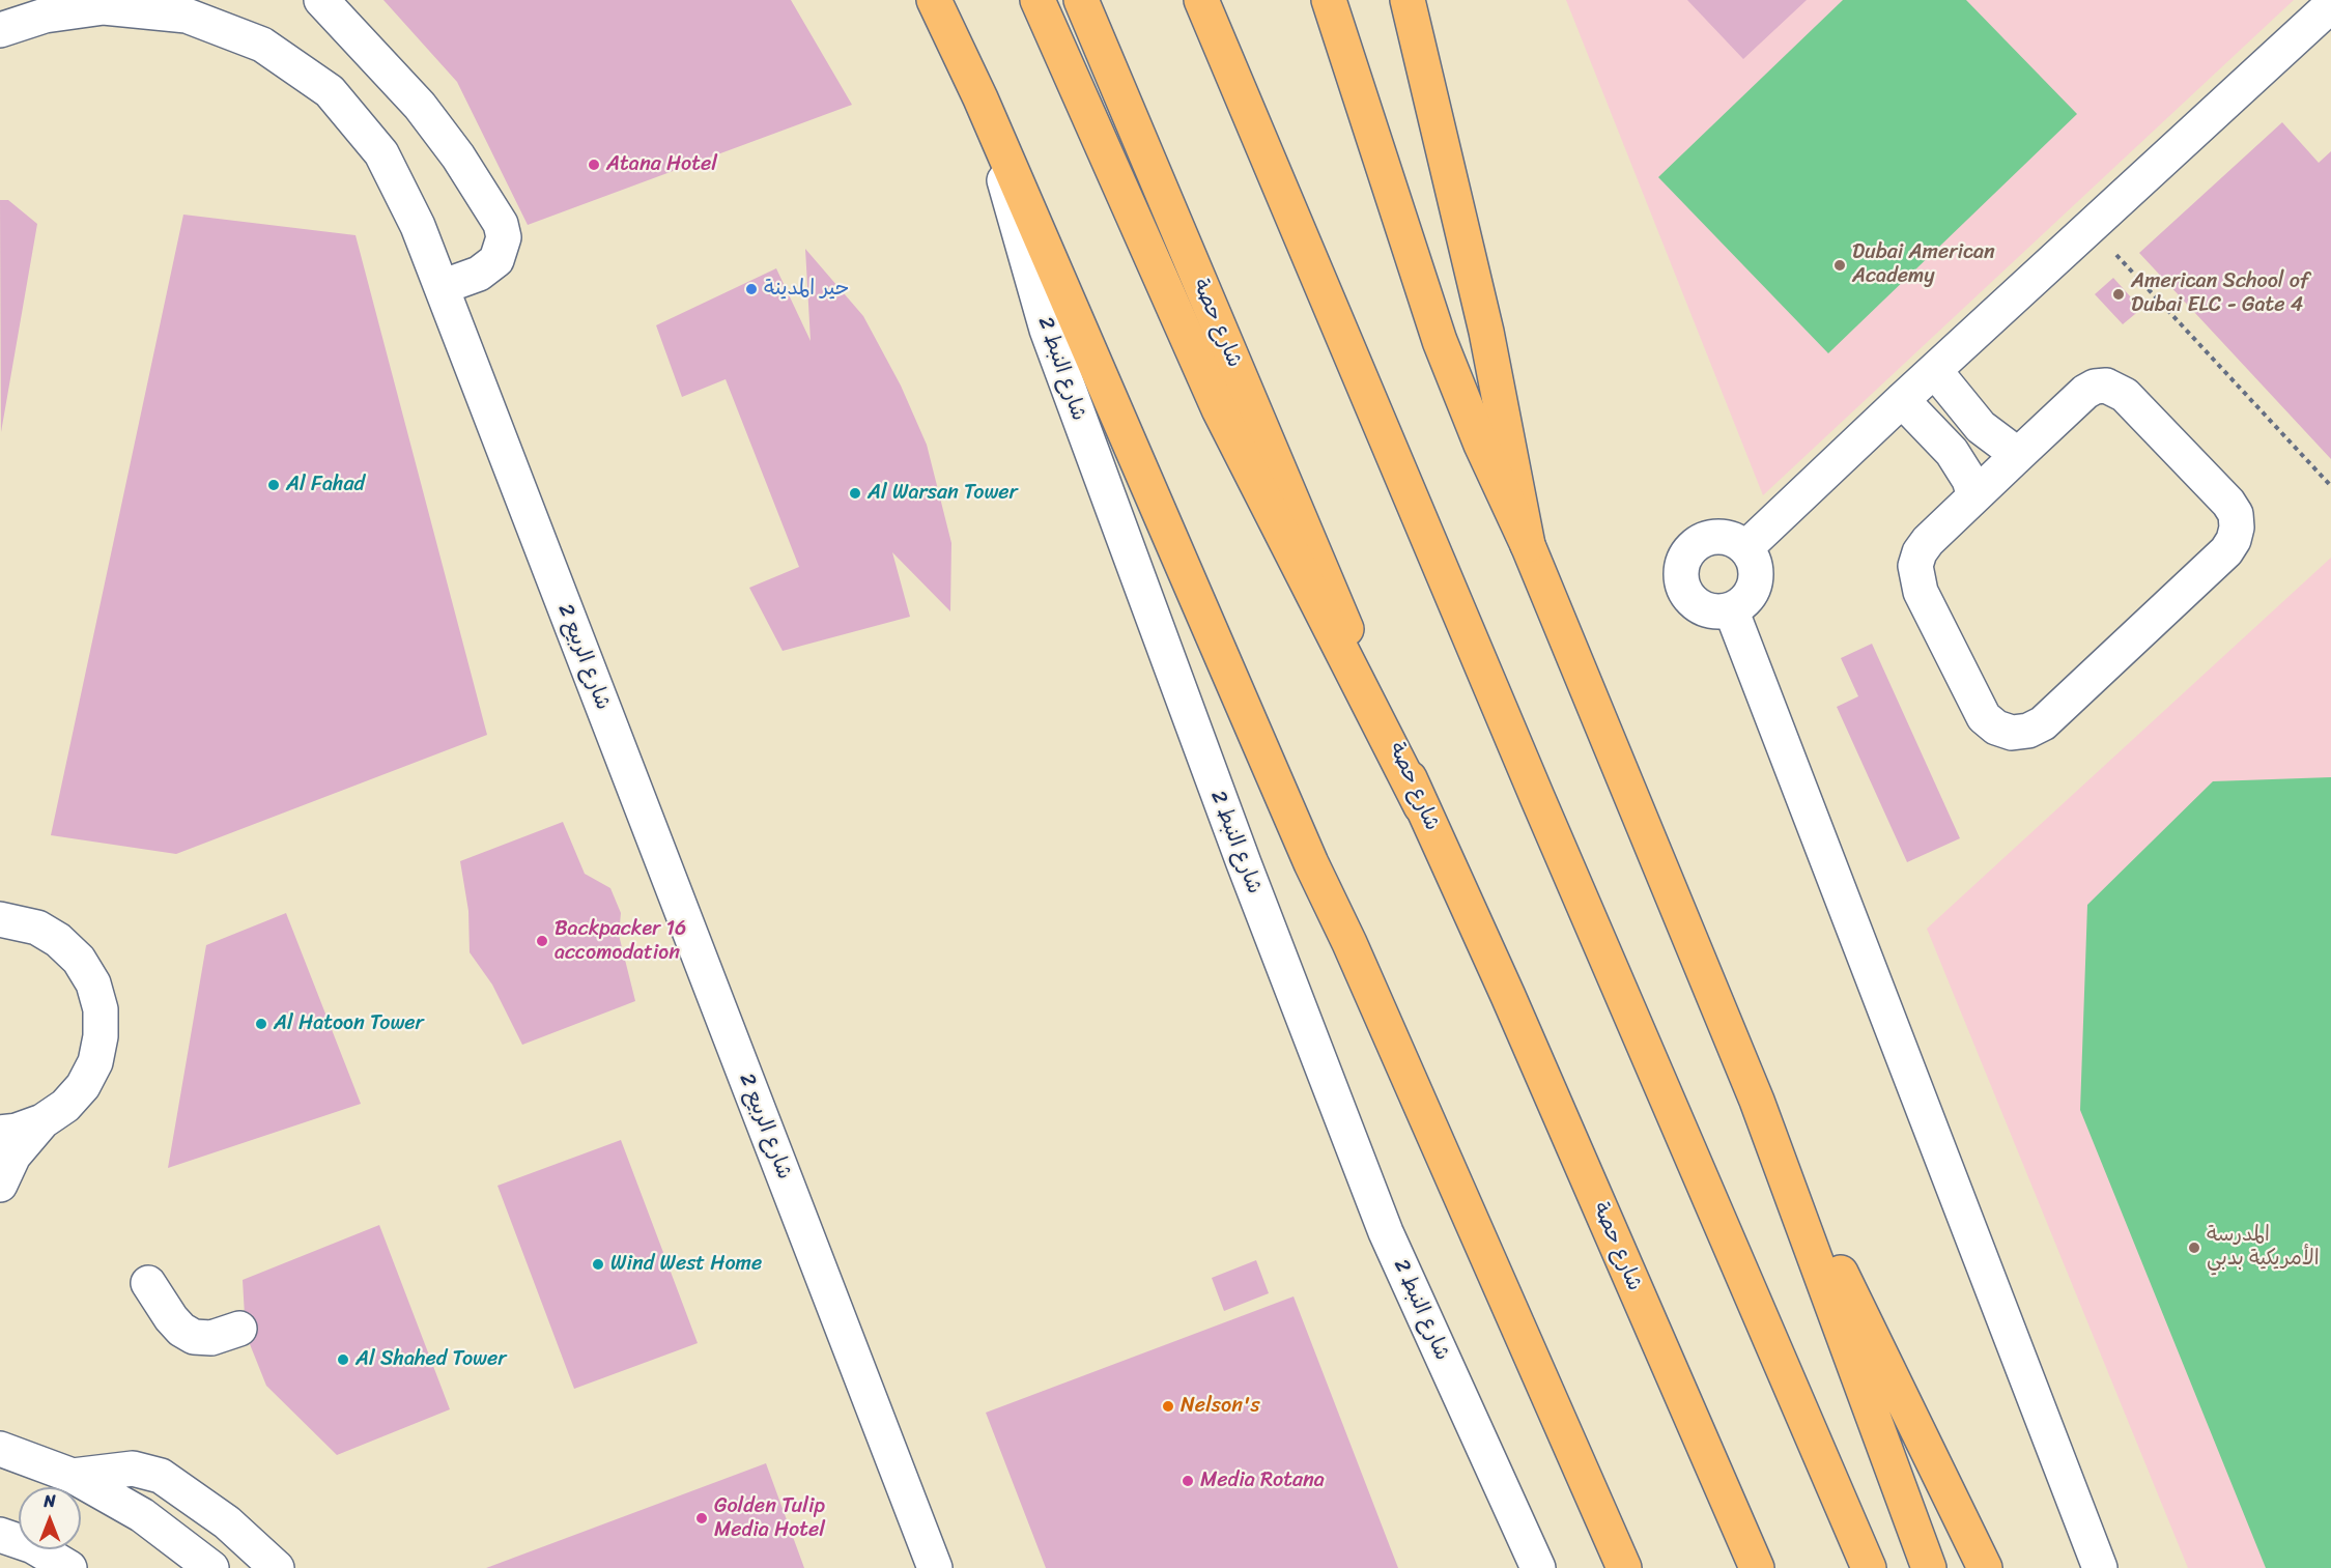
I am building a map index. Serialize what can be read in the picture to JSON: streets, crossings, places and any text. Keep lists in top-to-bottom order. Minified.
{"streets":{"main road":["شارع حصة"],"street":["شارع النبط 2","شارع الربيع 2"]},"places":["Atana Hotel","Dubai American Academy","حير المدينة","American School of Dubai ELC - Gate 4","Al Fahad","Al Warsan Tower","Backpacker 16 accomodation","Al Hatoon Tower","المدرسة الأمريكية بدبي","Wind West Home","Al Shahed Tower","Nelson's","Media Rotana","Golden Tulip Media Hotel"],"north":"top"}
